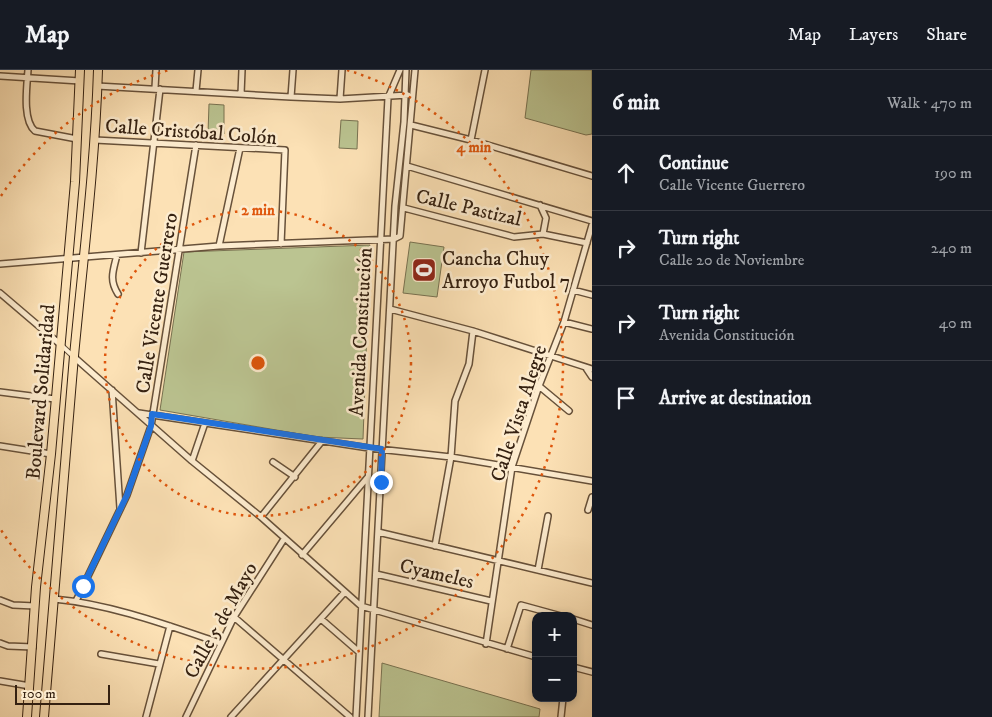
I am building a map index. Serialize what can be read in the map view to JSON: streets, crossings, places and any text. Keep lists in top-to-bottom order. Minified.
{"streets":{"main road":["Boulevard Solidaridad"],"street":["Calle Cristóbal Colón","Calle Pastizal","Calle Vicente Guerrero","Avenida Constitución","Calle Vista Alegre","Cyameles","Calle 5 de Mayo"]},"crossings":[["Calle Cristóbal Colón","Calle Vicente Guerrero"],["Calle Cristóbal Colón","Boulevard Solidaridad"],["Calle Pastizal","Calle Vista Alegre"],["Avenida Constitución","Cyameles"],["Calle Vista Alegre","Cyameles"]],"places":{"sports":["Cancha Chuy Arroyo Futbol 7"]},"scale_bar":"100 m","page":{"header":"Map","nav":["Map","Layers","Share"],"heading":["6 min","Walk · 470 m"],"list":[["Continue","Calle Vicente Guerrero","190 m"],["Turn right","Calle 20 de Noviembre","240 m"],["Turn right","Avenida Constitución","40 m"],"Arrive at destination"],"map_buttons":["+","−"],"scale":"100 m"},"rings":["4 min","2 min"]}
